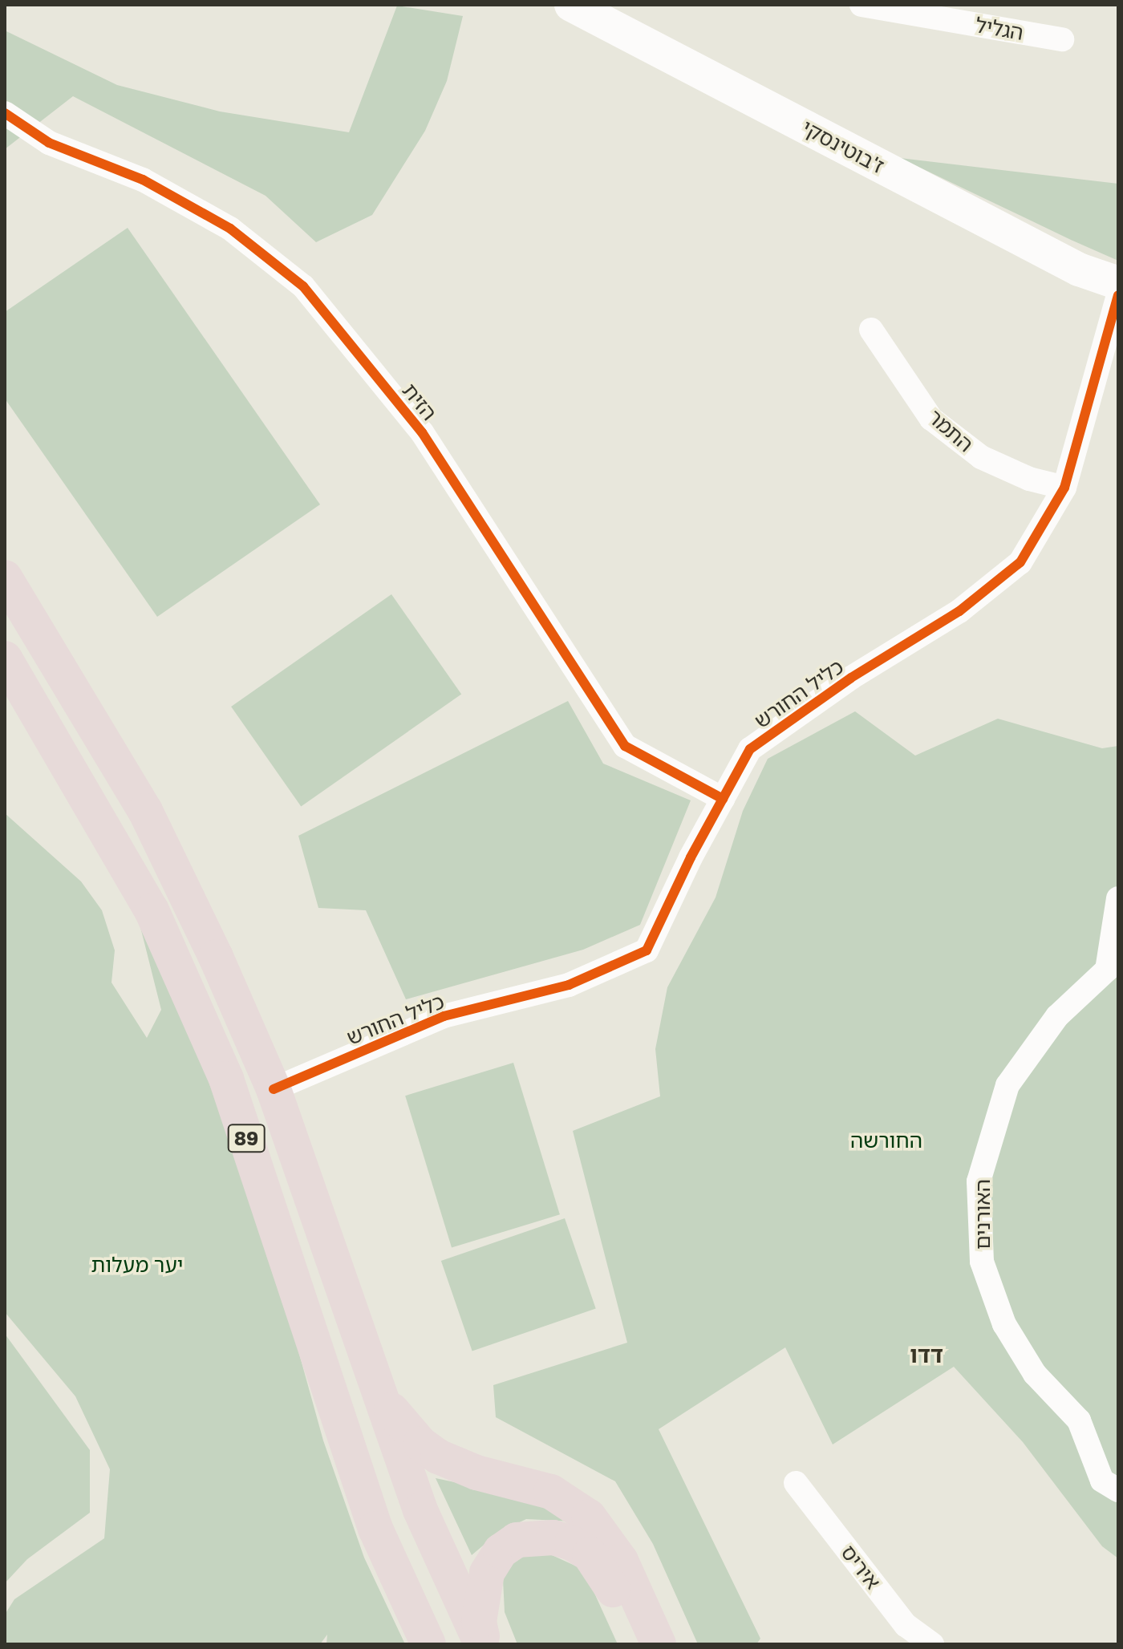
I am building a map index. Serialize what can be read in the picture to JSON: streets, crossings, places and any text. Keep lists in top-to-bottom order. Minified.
{"streets":{"highway":["89"],"street":["הגליל","ז'בוטינסקי","הזית","התמר","כליל החורש","האורנים","איריס"]},"crossings":[["הזית","כליל החורש"],["התמר","כליל החורש"],["כליל החורש","89"]],"districts":["דדו"],"parks":["החורשה","יער מעלות"]}
